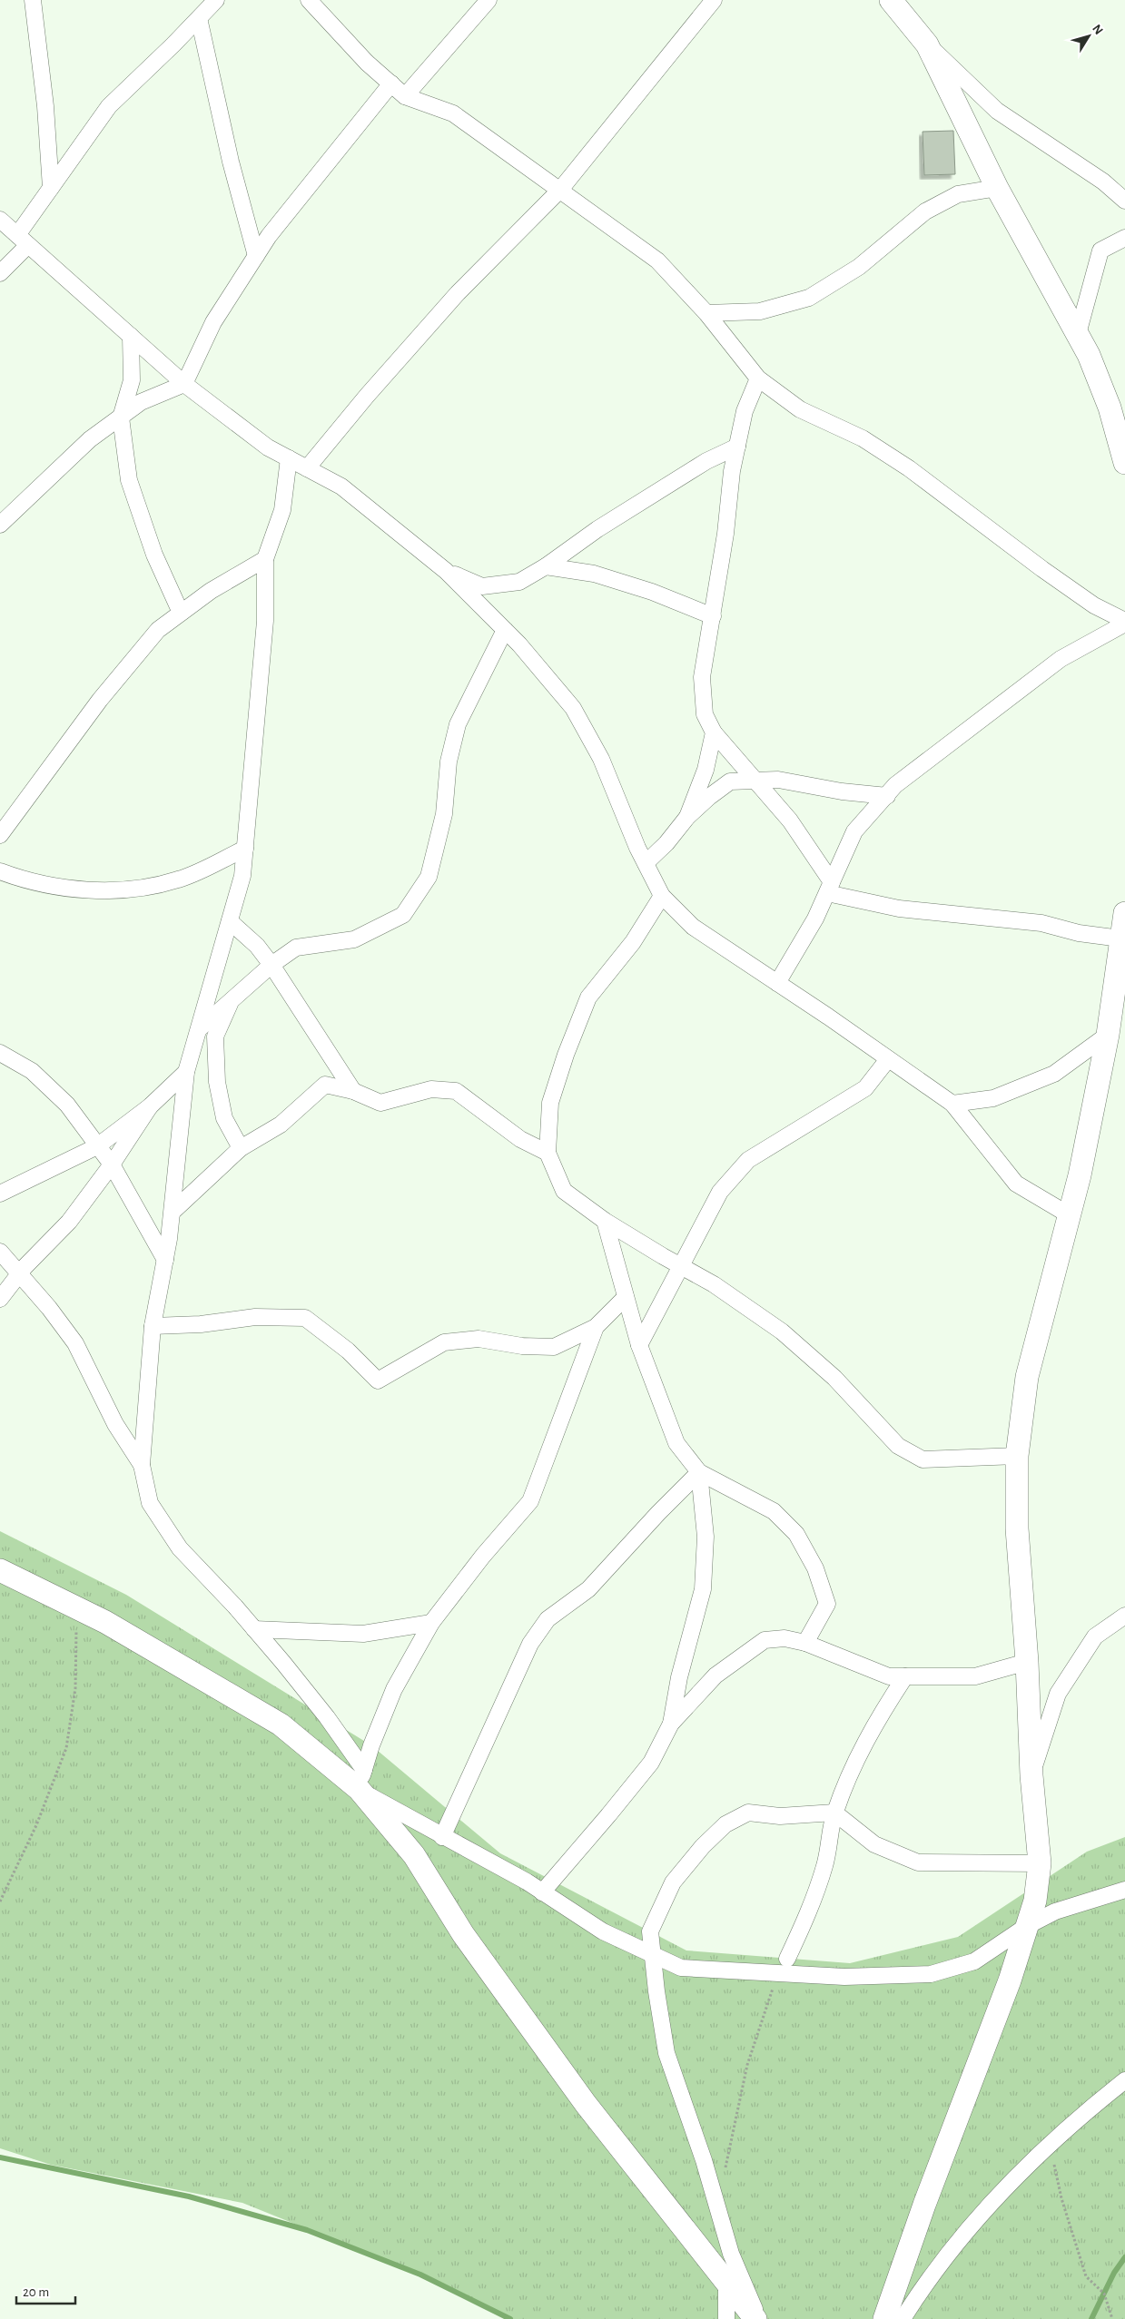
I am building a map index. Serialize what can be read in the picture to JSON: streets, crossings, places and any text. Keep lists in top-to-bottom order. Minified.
{"scale_bar":"20 m","north":"top right"}
